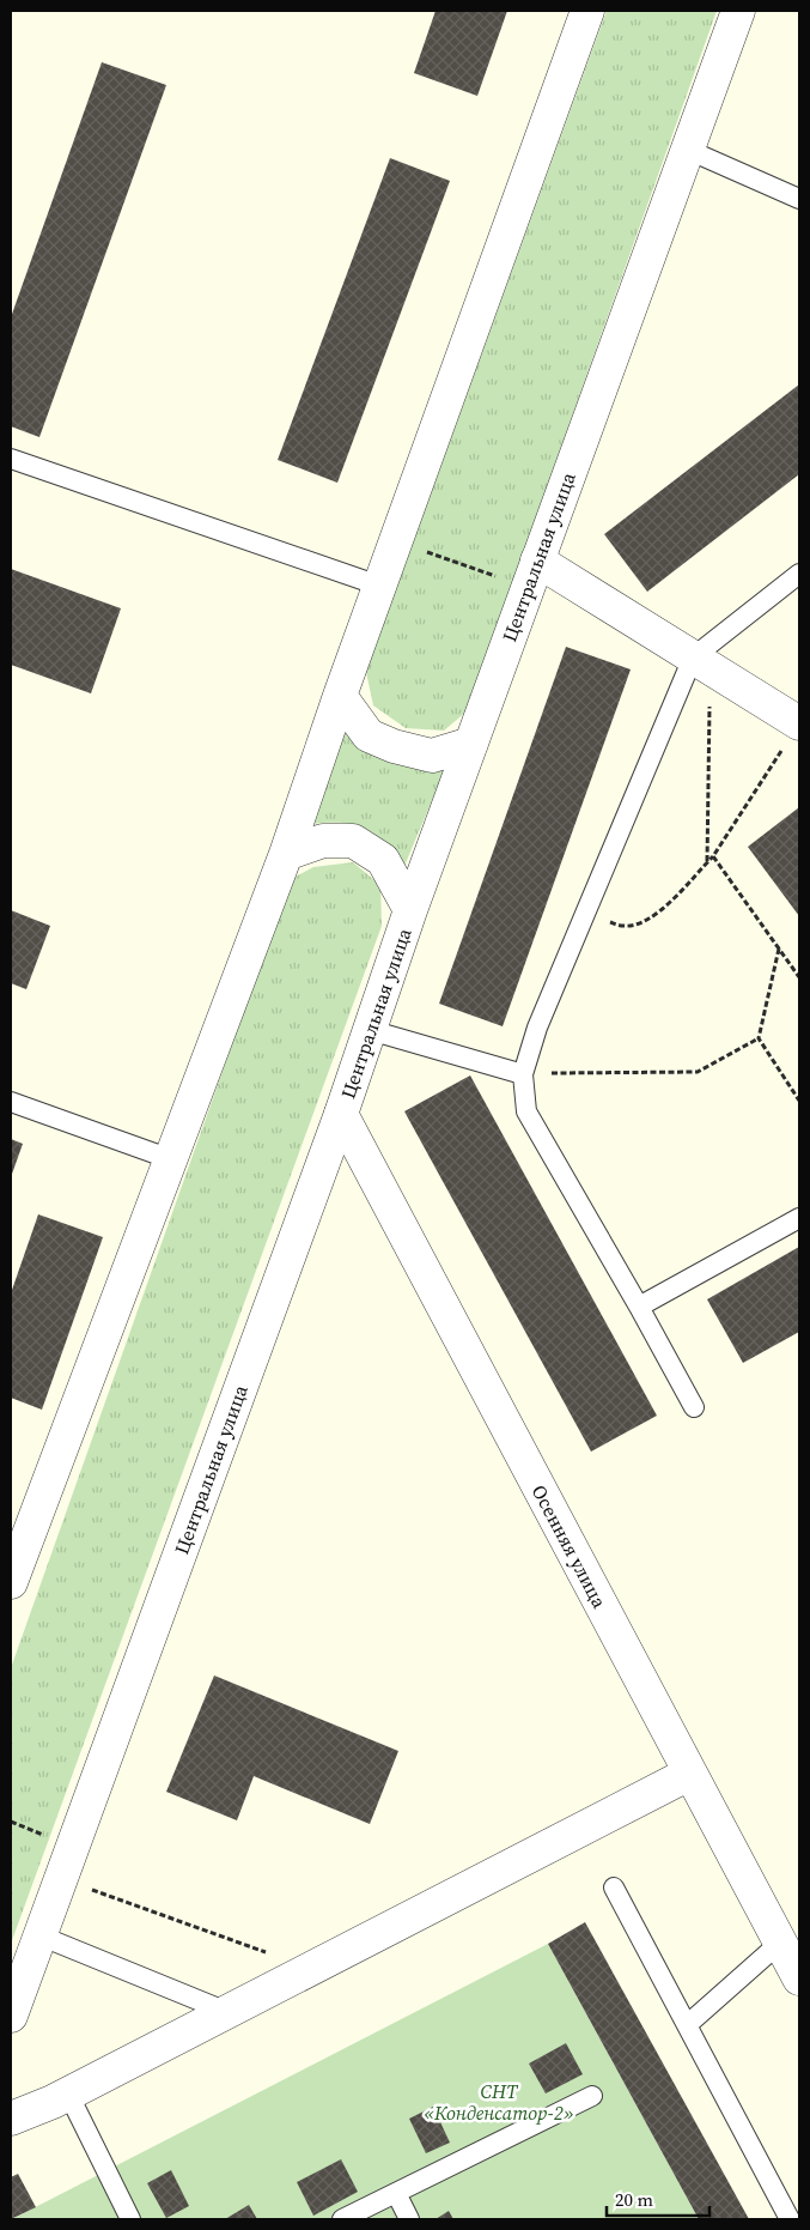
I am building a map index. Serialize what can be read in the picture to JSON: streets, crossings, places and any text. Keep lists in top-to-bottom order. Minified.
{"streets":{"street":["Центральная улица","Осенняя улица"]},"crossings":[["Центральная улица","Осенняя улица"]],"parks":["СНТ «Конденсатор-2»"],"scale_bar":"20 m"}
